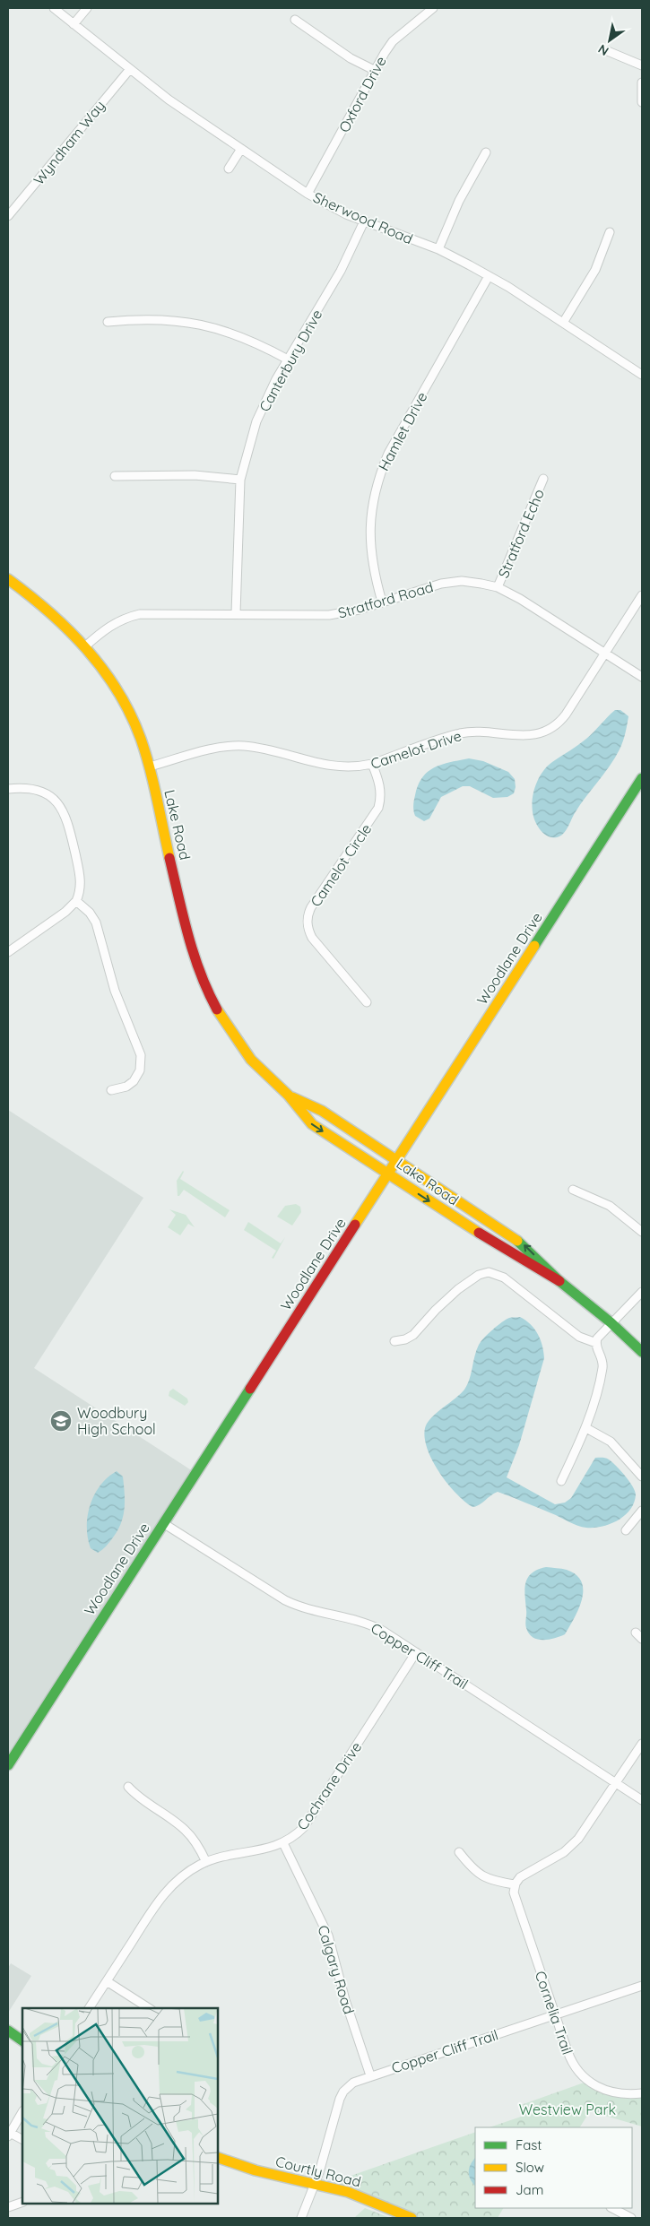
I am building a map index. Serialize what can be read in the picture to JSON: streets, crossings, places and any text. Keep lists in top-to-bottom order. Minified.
{"streets":{"street":["Oxford Drive","Wyndham Way","Sherwood Road","Canterbury Drive","Hamlet Drive","Stratford Echo","Stratford Road","Camelot Drive","Lake Road","Camelot Circle","Woodlane Drive","Copper Cliff Trail","Cochrane Drive","Calgary Road","Cornelia Trail","Courtly Road"]},"crossings":[["Oxford Drive","Sherwood Road"],["Wyndham Way","Sherwood Road"],["Sherwood Road","Canterbury Drive"],["Sherwood Road","Hamlet Drive"],["Canterbury Drive","Stratford Road"],["Hamlet Drive","Stratford Road"],["Stratford Echo","Stratford Road"],["Stratford Road","Camelot Drive"],["Stratford Road","Lake Road"],["Camelot Drive","Lake Road"],["Camelot Drive","Camelot Circle"],["Lake Road","Woodlane Drive"],["Woodlane Drive","Copper Cliff Trail"],["Copper Cliff Trail","Cochrane Drive"],["Copper Cliff Trail","Calgary Road"],["Copper Cliff Trail","Cornelia Trail"],["Copper Cliff Trail","Courtly Road"],["Cochrane Drive","Calgary Road"]],"parks":["Westview Park"],"places":{"school or university":["Woodbury High School"]},"legend":["Fast","Slow","Jam"],"north":"bottom left"}
